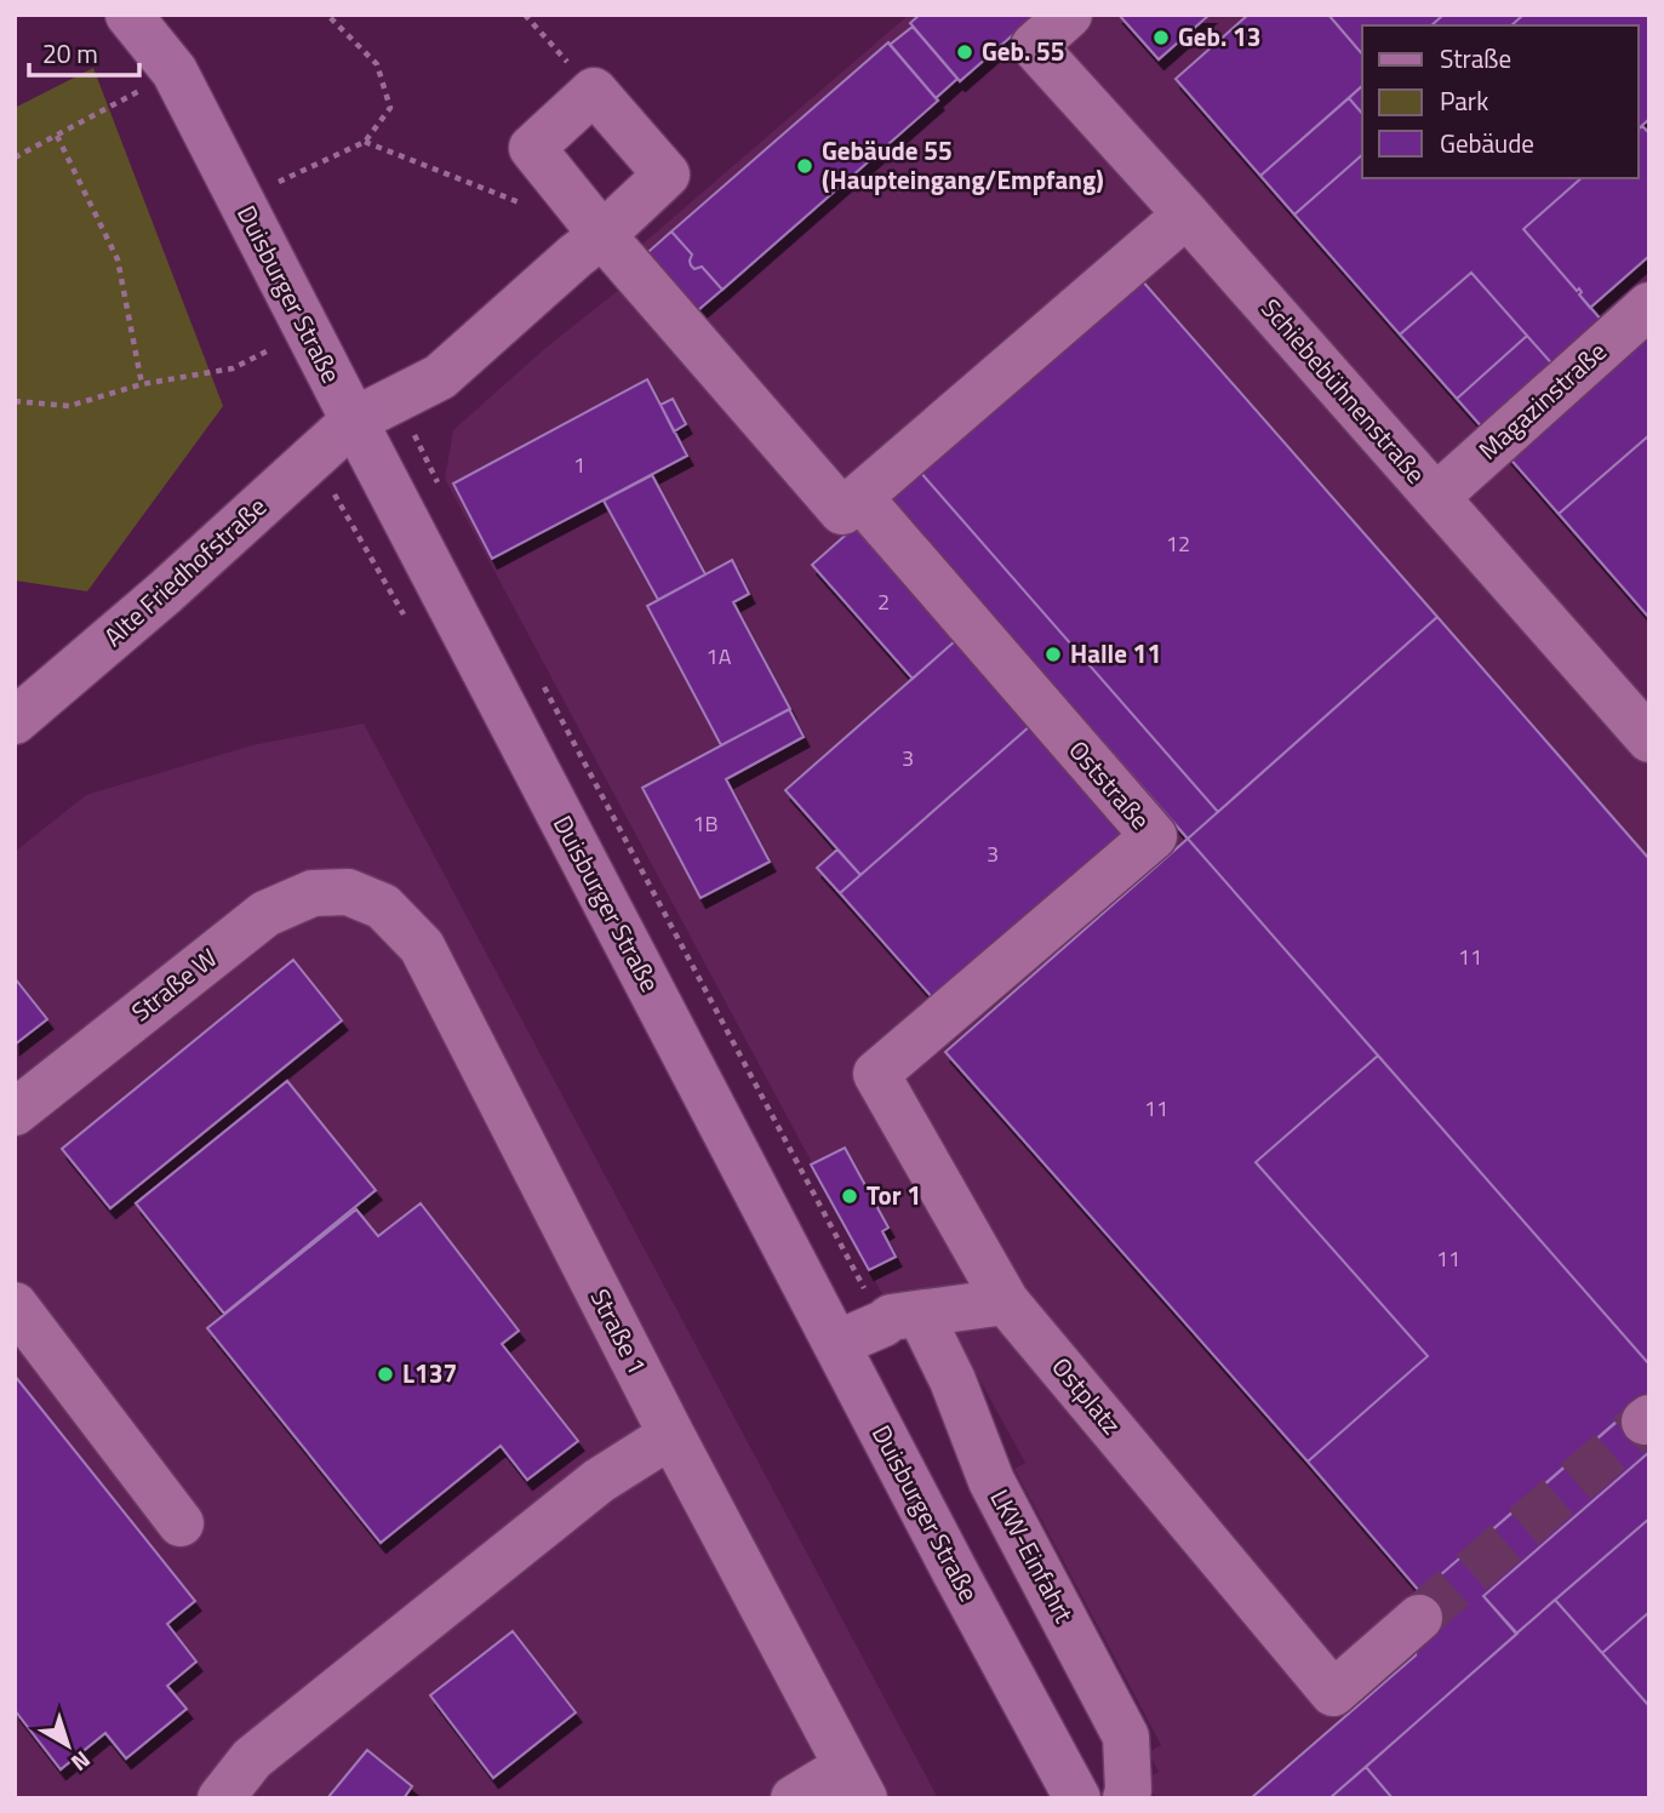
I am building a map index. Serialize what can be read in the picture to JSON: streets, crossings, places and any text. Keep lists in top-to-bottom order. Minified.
{"streets":{"main road":["Duisburger Straße"],"street":["Schiebebühnenstraße","Magazinstraße","Alte Friedhofstraße","Oststraße","Straße W","Straße 1","Ostplatz","LKW-Einfahrt"]},"crossings":[["Duisburger Straße","Alte Friedhofstraße"],["Schiebebühnenstraße","Magazinstraße"],["Oststraße","Ostplatz"],["Straße W","Straße 1"]],"places":["Geb. 13","Geb. 55","Gebäude 55 (Haupteingang/Empfang)","Halle 11","Tor 1","L137"],"house_numbers":["1","12","2","1A","3","1B","3","11","11","11"],"legend":["Straße","Park","Gebäude"],"scale_bar":"20 m","north":"bottom right"}
